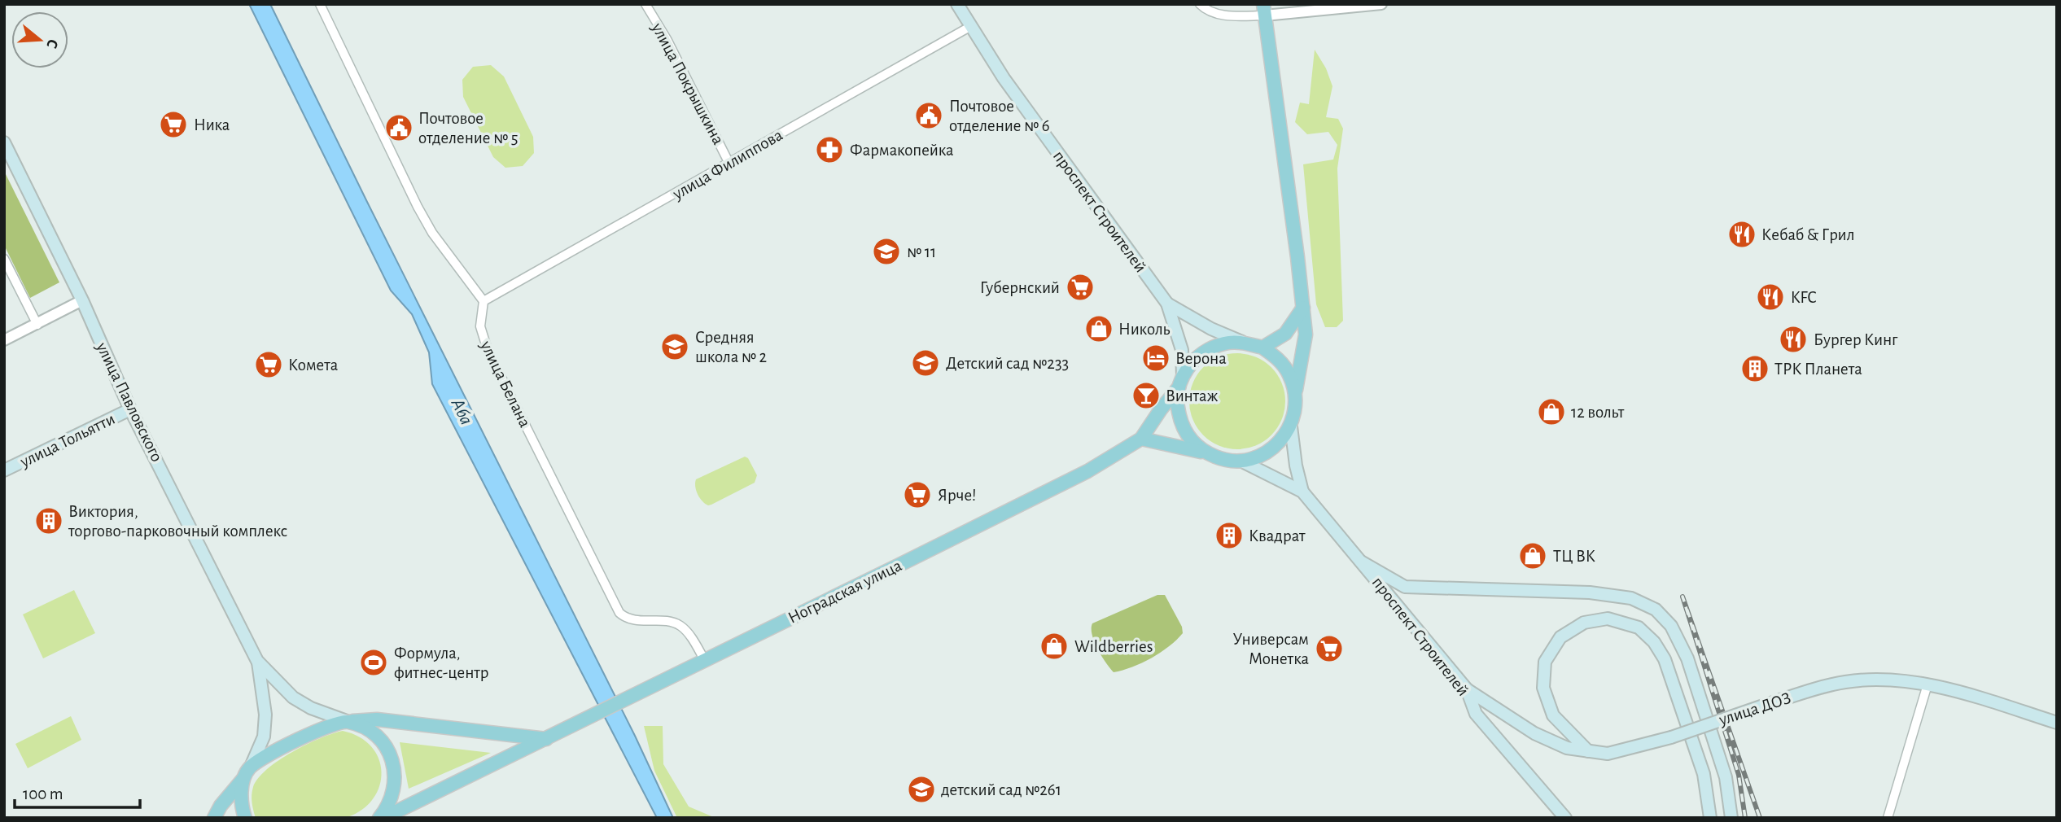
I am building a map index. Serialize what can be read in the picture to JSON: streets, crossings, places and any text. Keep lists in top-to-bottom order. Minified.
{"streets":{"main road":["проспект Строителей","улица Павловского","улица Тольятти","Ноградская улица","улица ДОЗ"],"street":["улица Покрышкина","улица Филиппова","улица Белана"]},"crossings":[["улица Покрышкина","улица Филиппова"],["улица Филиппова","проспект Строителей"],["улица Филиппова","улица Белана"],["проспект Строителей","улица ДОЗ"],["улица Белана","Ноградская улица"],["улица Павловского","улица Тольятти"]],"water":["Аба"],"places":{"public building":["Почтовое отделение № 6","Почтовое отделение № 5"],"supermarket":["Ника","Губернский","Комета","Ярче!","Универсам Монетка"],"pharmacy":["Фармакопейка"],"restaurant":["Кeбаб & Грил","KFC","Бургер Кинг"],"school or university":["№ 11","Средняя школа № 2","Детский сад №233","детский сад №261"],"shop":["Николь","12 вольт","ТЦ ВК","Wildberries"],"hotel":["Верона"],"building":["ТРК Планета","Виктория, торгово-парковочный комплекс","Квадрат"],"bar":["Винтаж"],"sports":["Формула, фитнес-центр"]},"scale_bar":"100 m","north":"right"}
